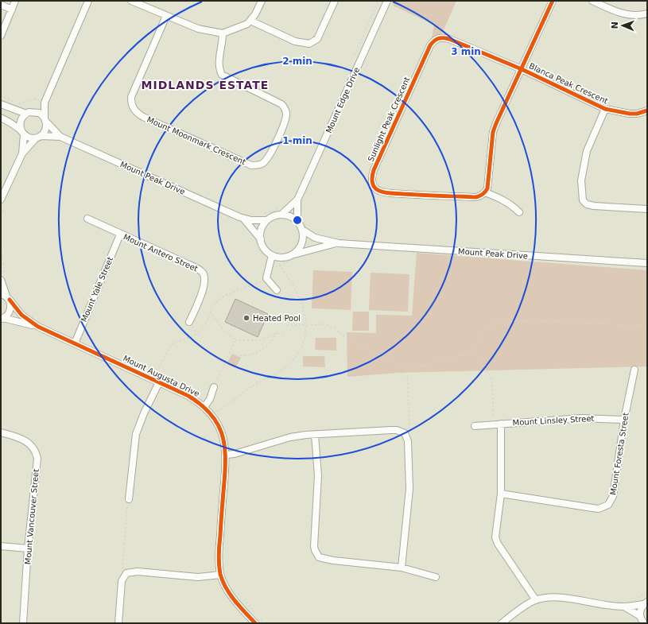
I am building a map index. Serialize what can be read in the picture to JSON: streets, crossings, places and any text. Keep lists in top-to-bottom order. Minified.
{"streets":{"street":["Blanca Peak Crescent","Mount Edge Drive","Sunlight Peak Crescent","Mount Moonmark Crescent","Mount Peak Drive","Mount Antero Street","Mount Yale Street","Mount Augusta Drive","Mount Linsley Street","Mount Foresta Street","Mount Vancouver Street"]},"crossings":[["Blanca Peak Crescent","Sunlight Peak Crescent"],["Mount Edge Drive","Mount Peak Drive"],["Mount Antero Street","Mount Yale Street"],["Mount Yale Street","Mount Augusta Drive"],["Mount Linsley Street","Mount Foresta Street"]],"districts":["MIDLANDS ESTATE"],"places":["Heated Pool"],"north":"left","rings":["3 min","2 min","1 min"]}
